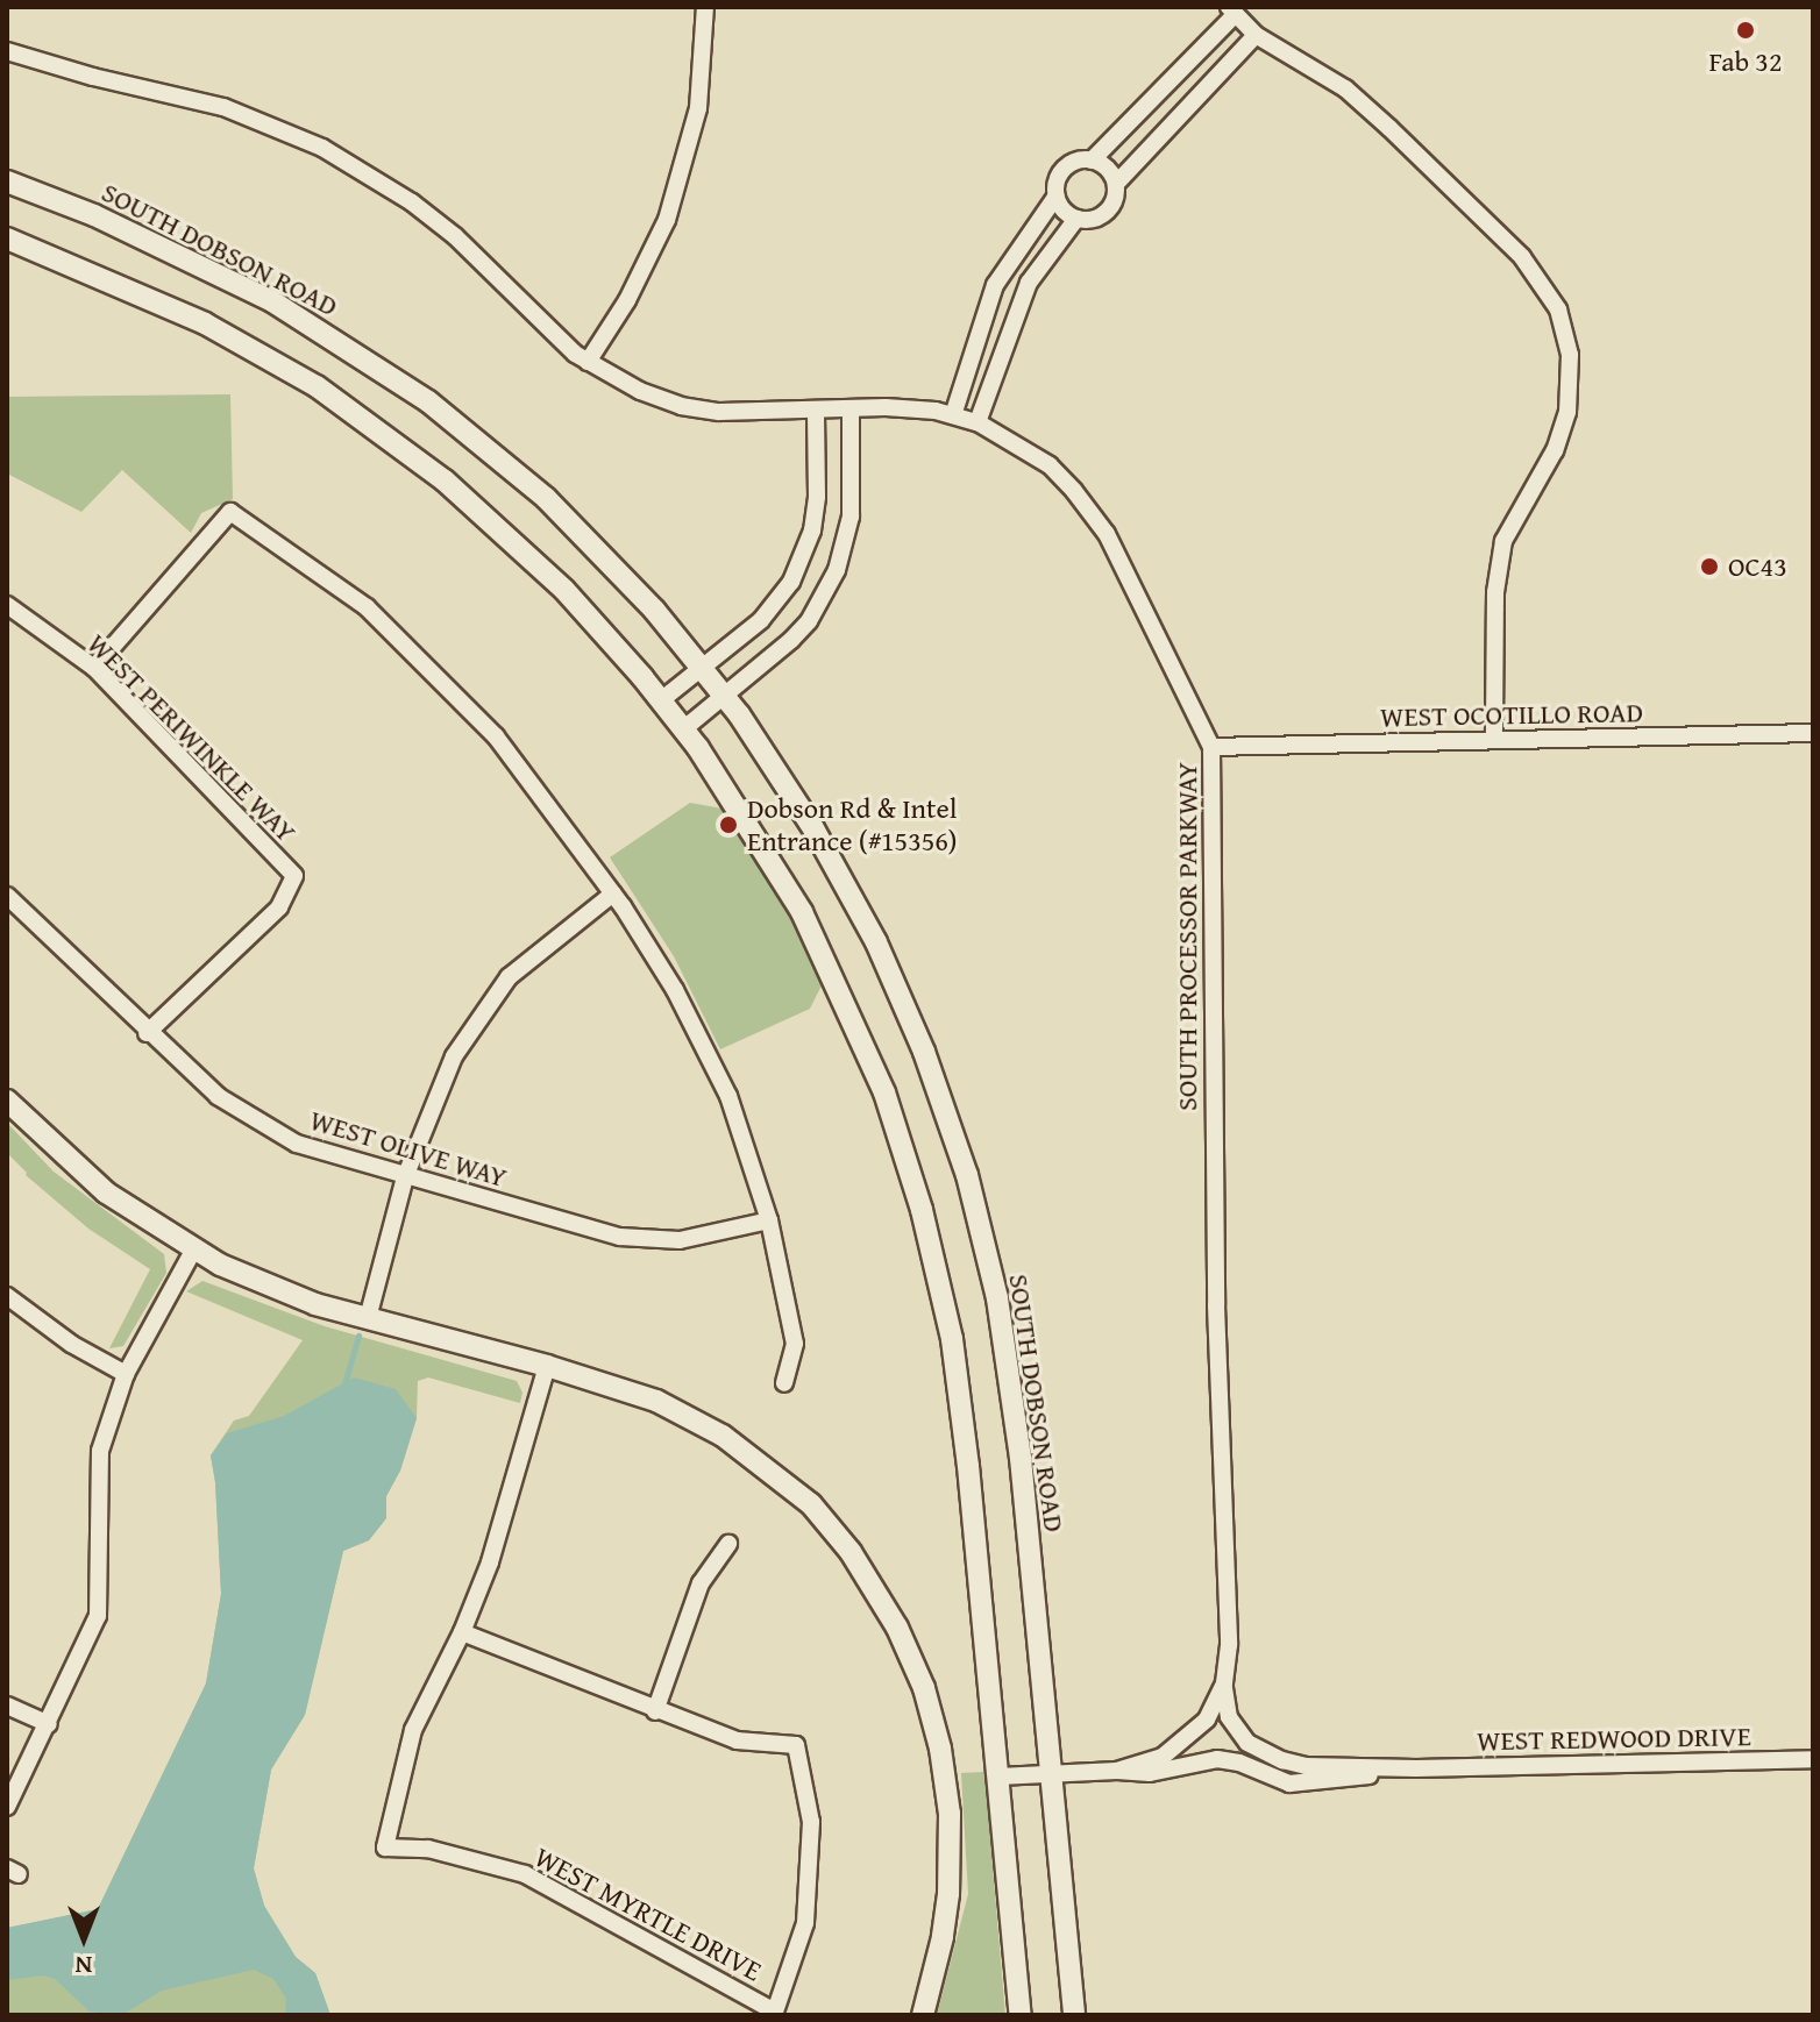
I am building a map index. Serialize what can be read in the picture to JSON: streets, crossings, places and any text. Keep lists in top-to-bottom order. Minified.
{"streets":{"main road":["SOUTH DOBSON ROAD"],"street":["WEST OCOTILLO ROAD","WEST PERIWINKLE WAY","SOUTH PROCESSOR PARKWAY","WEST OLIVE WAY","WEST REDWOOD DRIVE","WEST MYRTLE DRIVE"]},"crossings":[["SOUTH DOBSON ROAD","WEST REDWOOD DRIVE"],["WEST OCOTILLO ROAD","SOUTH PROCESSOR PARKWAY"],["WEST PERIWINKLE WAY","WEST OLIVE WAY"],["SOUTH PROCESSOR PARKWAY","WEST REDWOOD DRIVE"]],"places":["Fab 32","OC43","Dobson Rd & Intel Entrance (#15356)"],"north":"bottom"}
